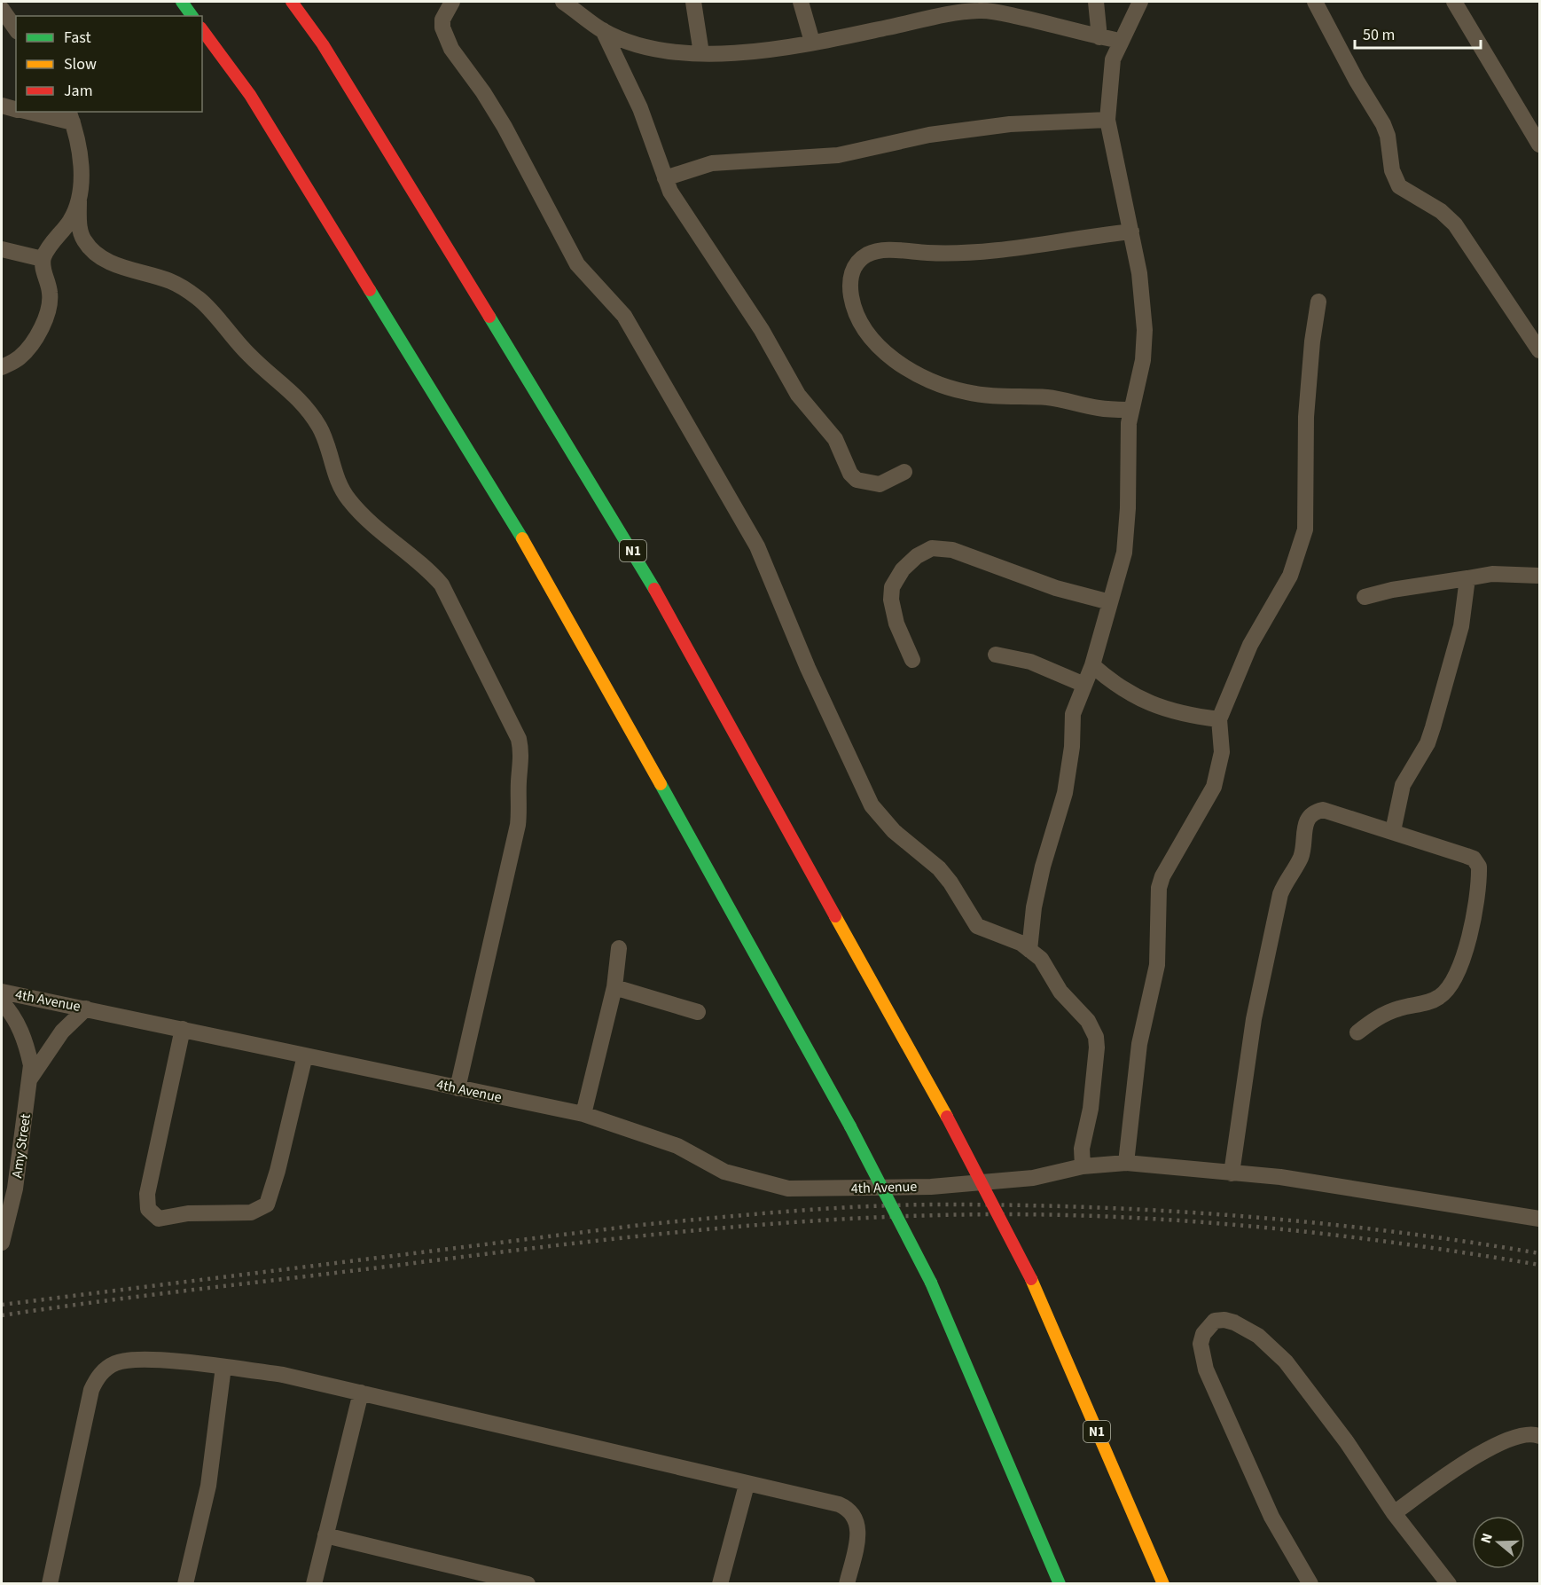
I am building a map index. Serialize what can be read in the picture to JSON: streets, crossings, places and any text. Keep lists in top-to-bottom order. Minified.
{"streets":{"highway":["N1"],"street":["4th Avenue","Amy Street"]},"crossings":[["4th Avenue","Amy Street"]],"legend":["Fast","Slow","Jam"],"scale_bar":"50 m","north":"left"}
